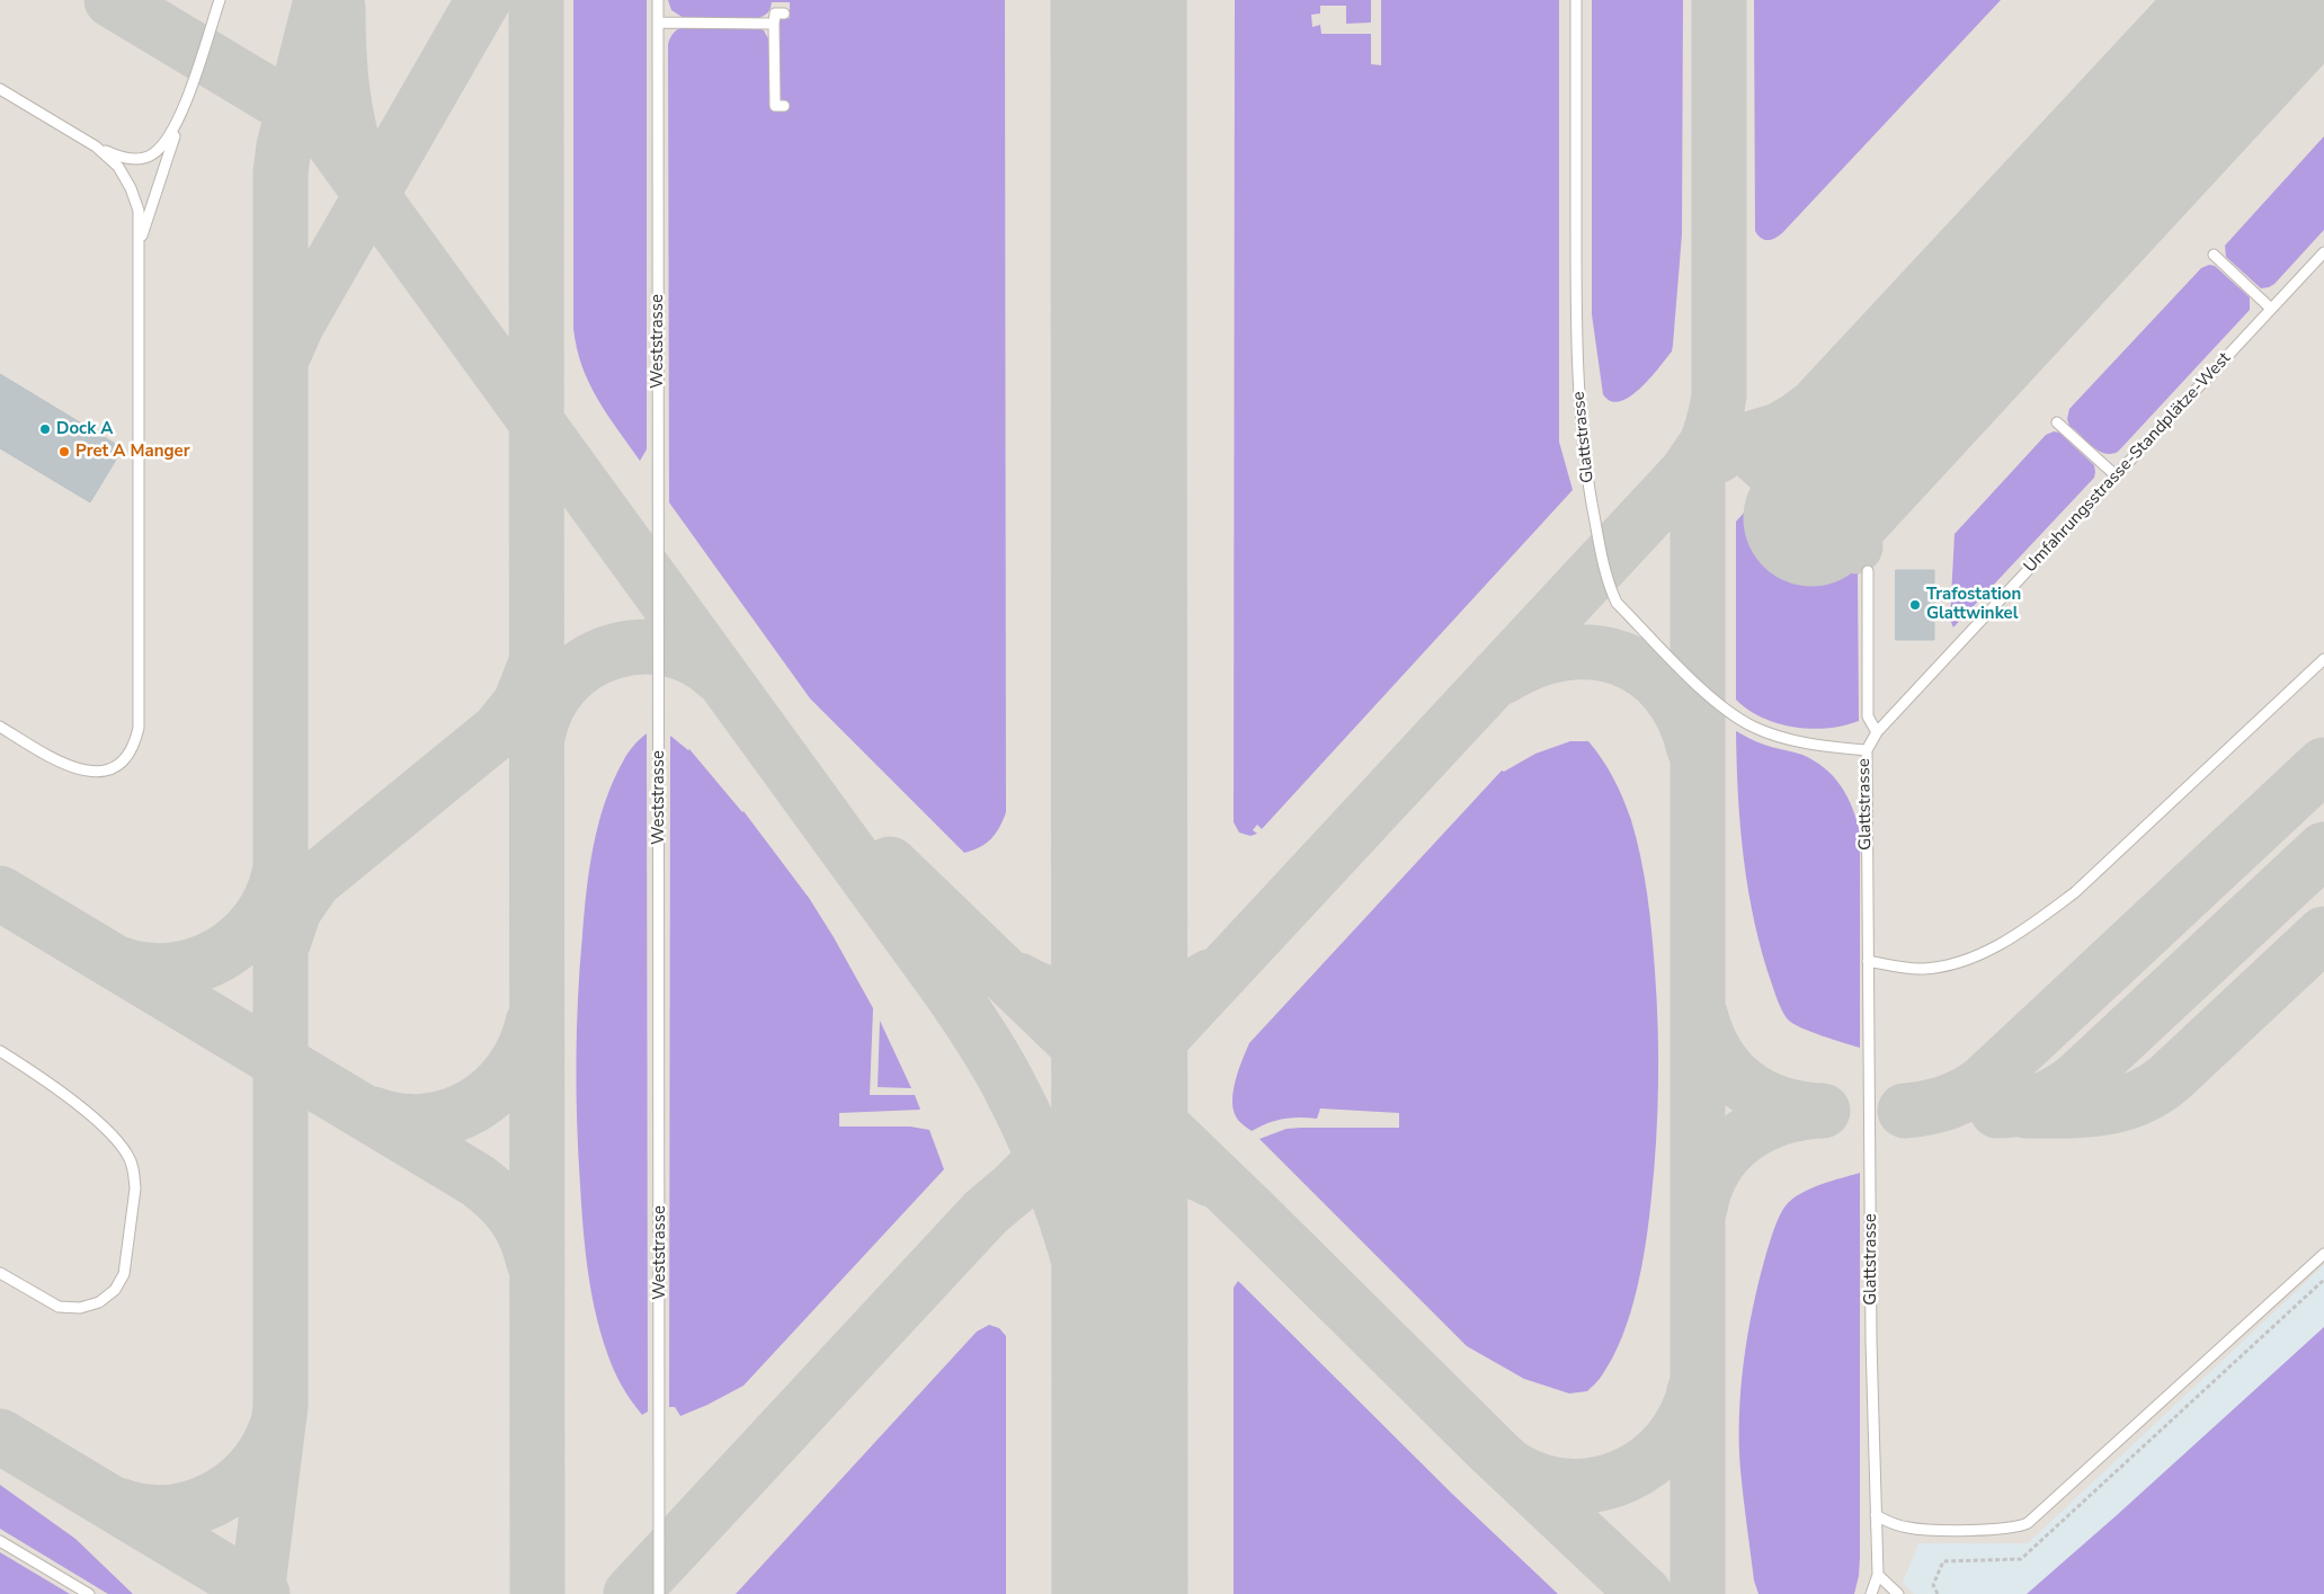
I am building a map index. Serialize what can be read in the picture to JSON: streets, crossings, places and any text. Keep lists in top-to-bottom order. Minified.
{"streets":{"lane":["Weststrasse","Glattstrasse","Umfahrungsstrasse-Standplätze-West"]},"crossings":[["Glattstrasse","Umfahrungsstrasse-Standplätze-West"]],"places":["Dock A","Pret A Manger","Trafostation Glattwinkel"]}
